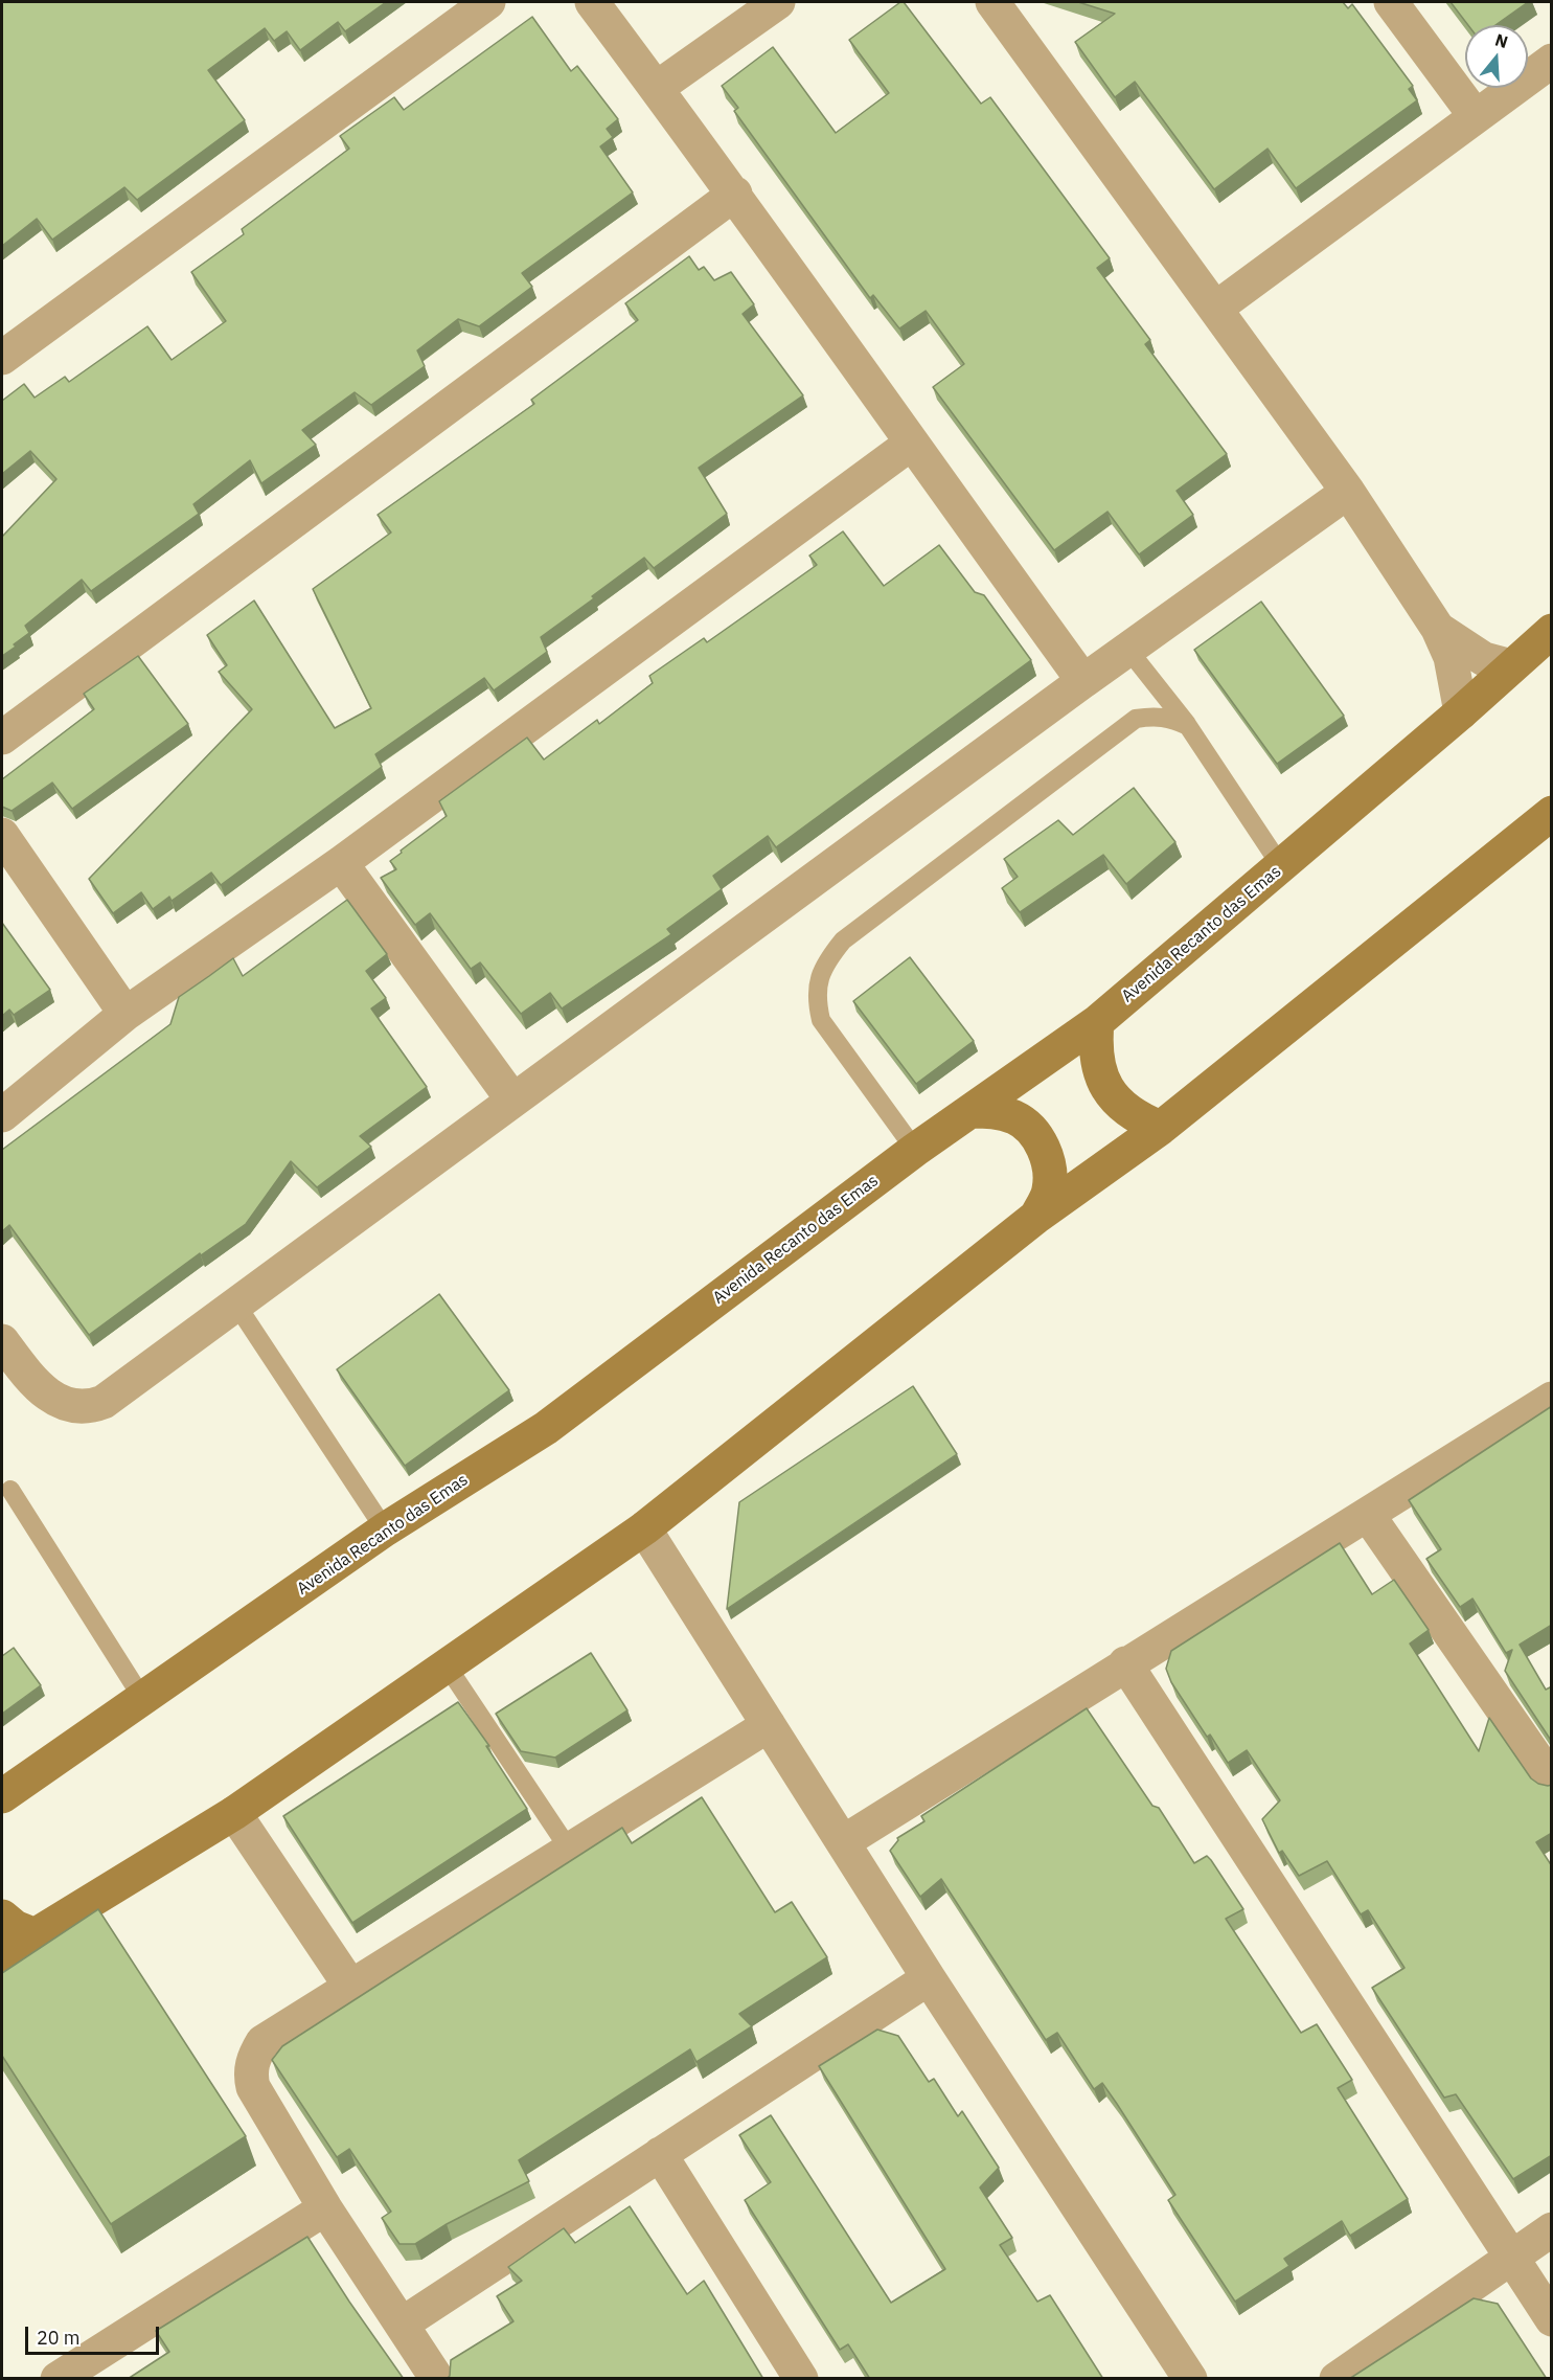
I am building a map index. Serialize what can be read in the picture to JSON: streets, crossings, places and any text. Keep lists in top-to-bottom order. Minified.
{"streets":{"main road":["Avenida Recanto das Emas"]},"scale_bar":"20 m","north":"top"}
